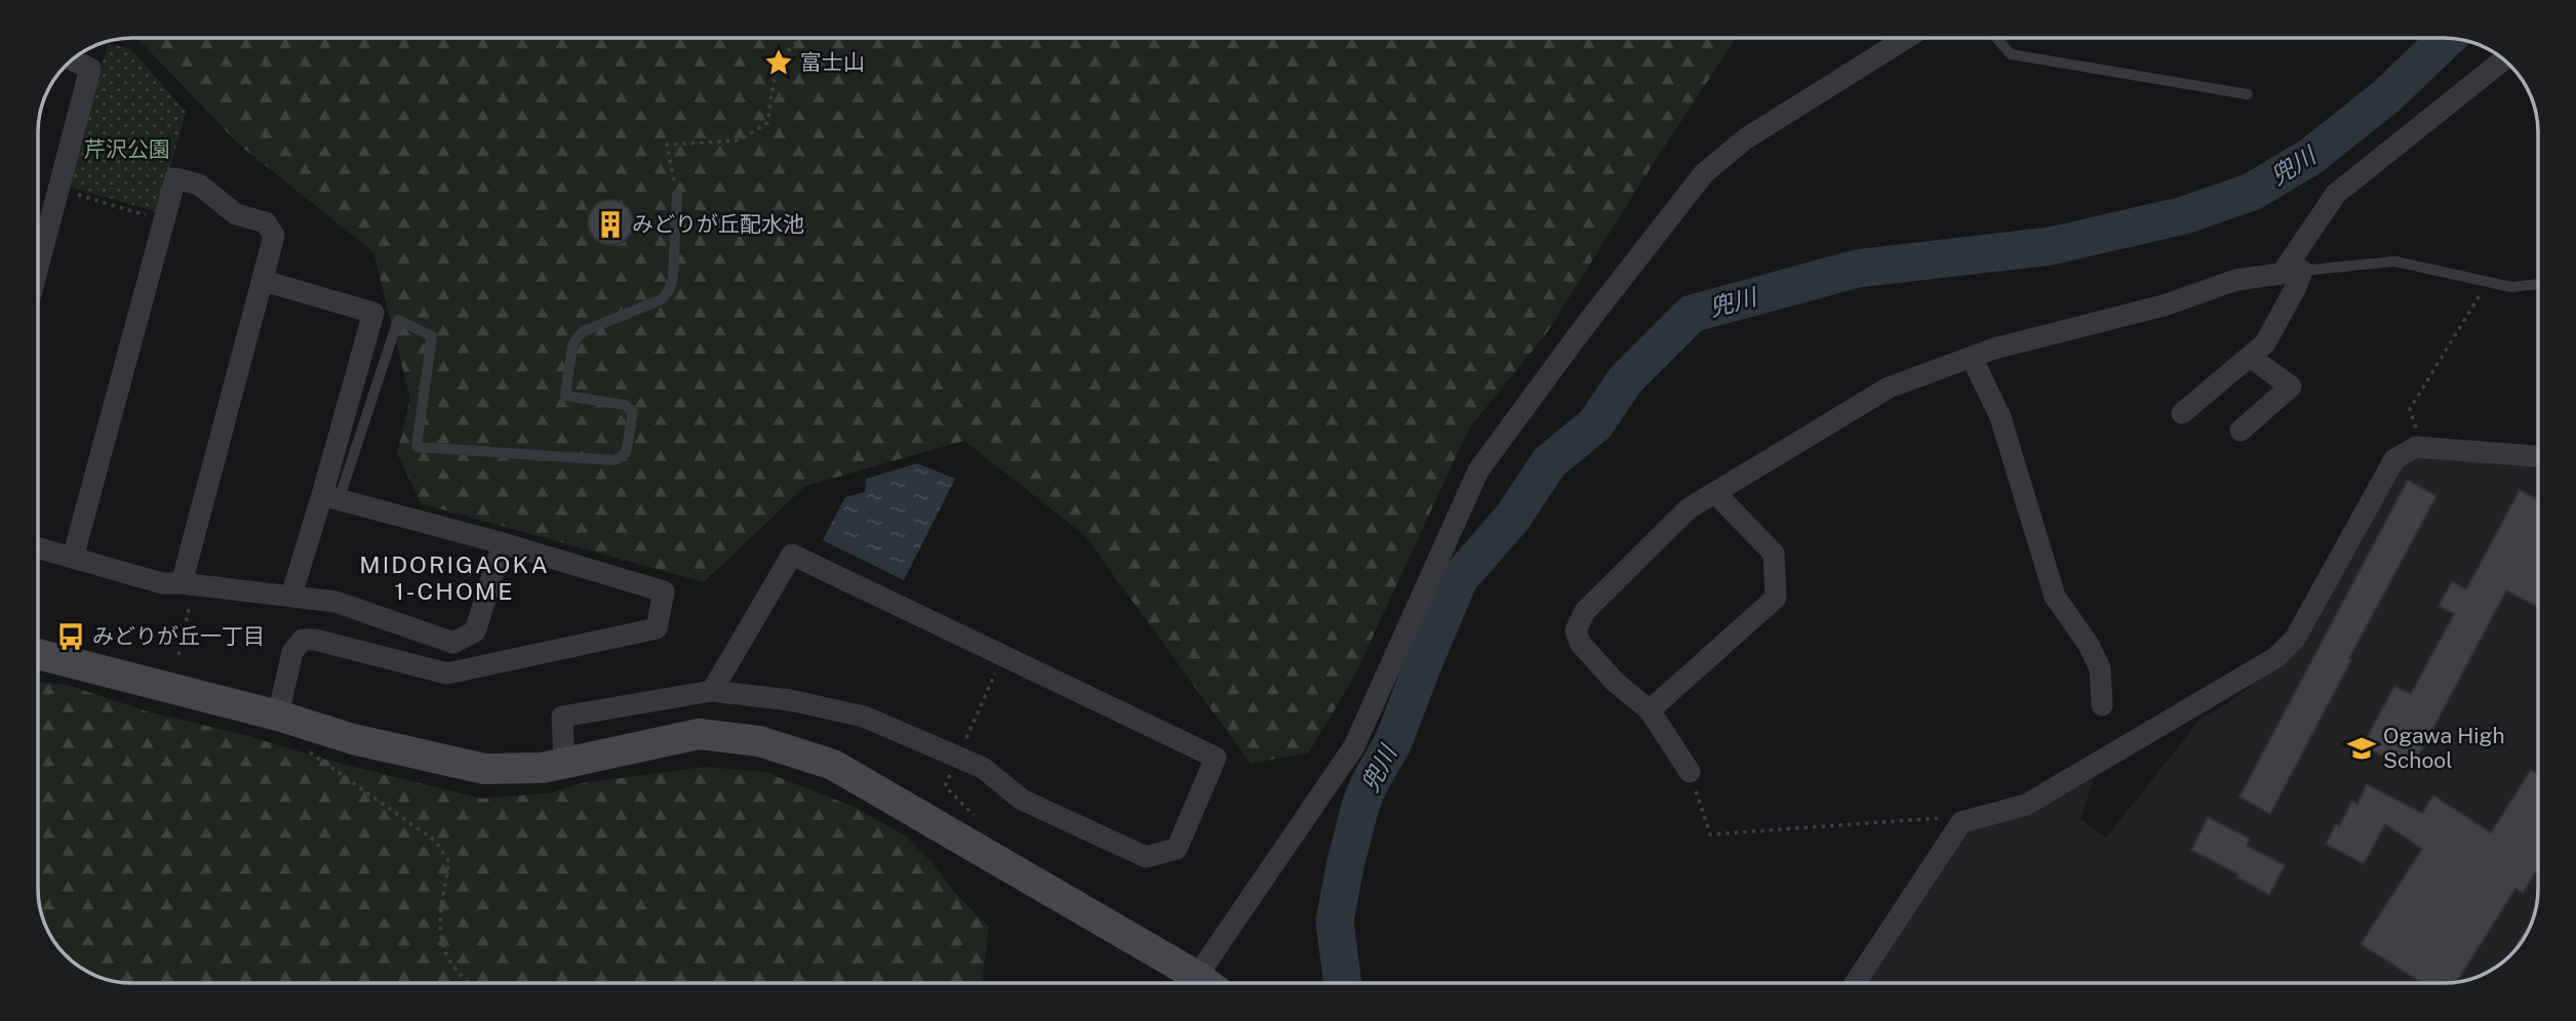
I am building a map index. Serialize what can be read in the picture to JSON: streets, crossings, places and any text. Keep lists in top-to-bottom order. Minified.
{"districts":["MIDORIGAOKA 1-CHOME"],"water":["兜川"],"parks":["芹沢公園"],"places":{"place":["富士山"],"building":["みどりが丘配水池"],"bus stop":["みどりが丘一丁目"],"school or university":["Ogawa High School"]}}
